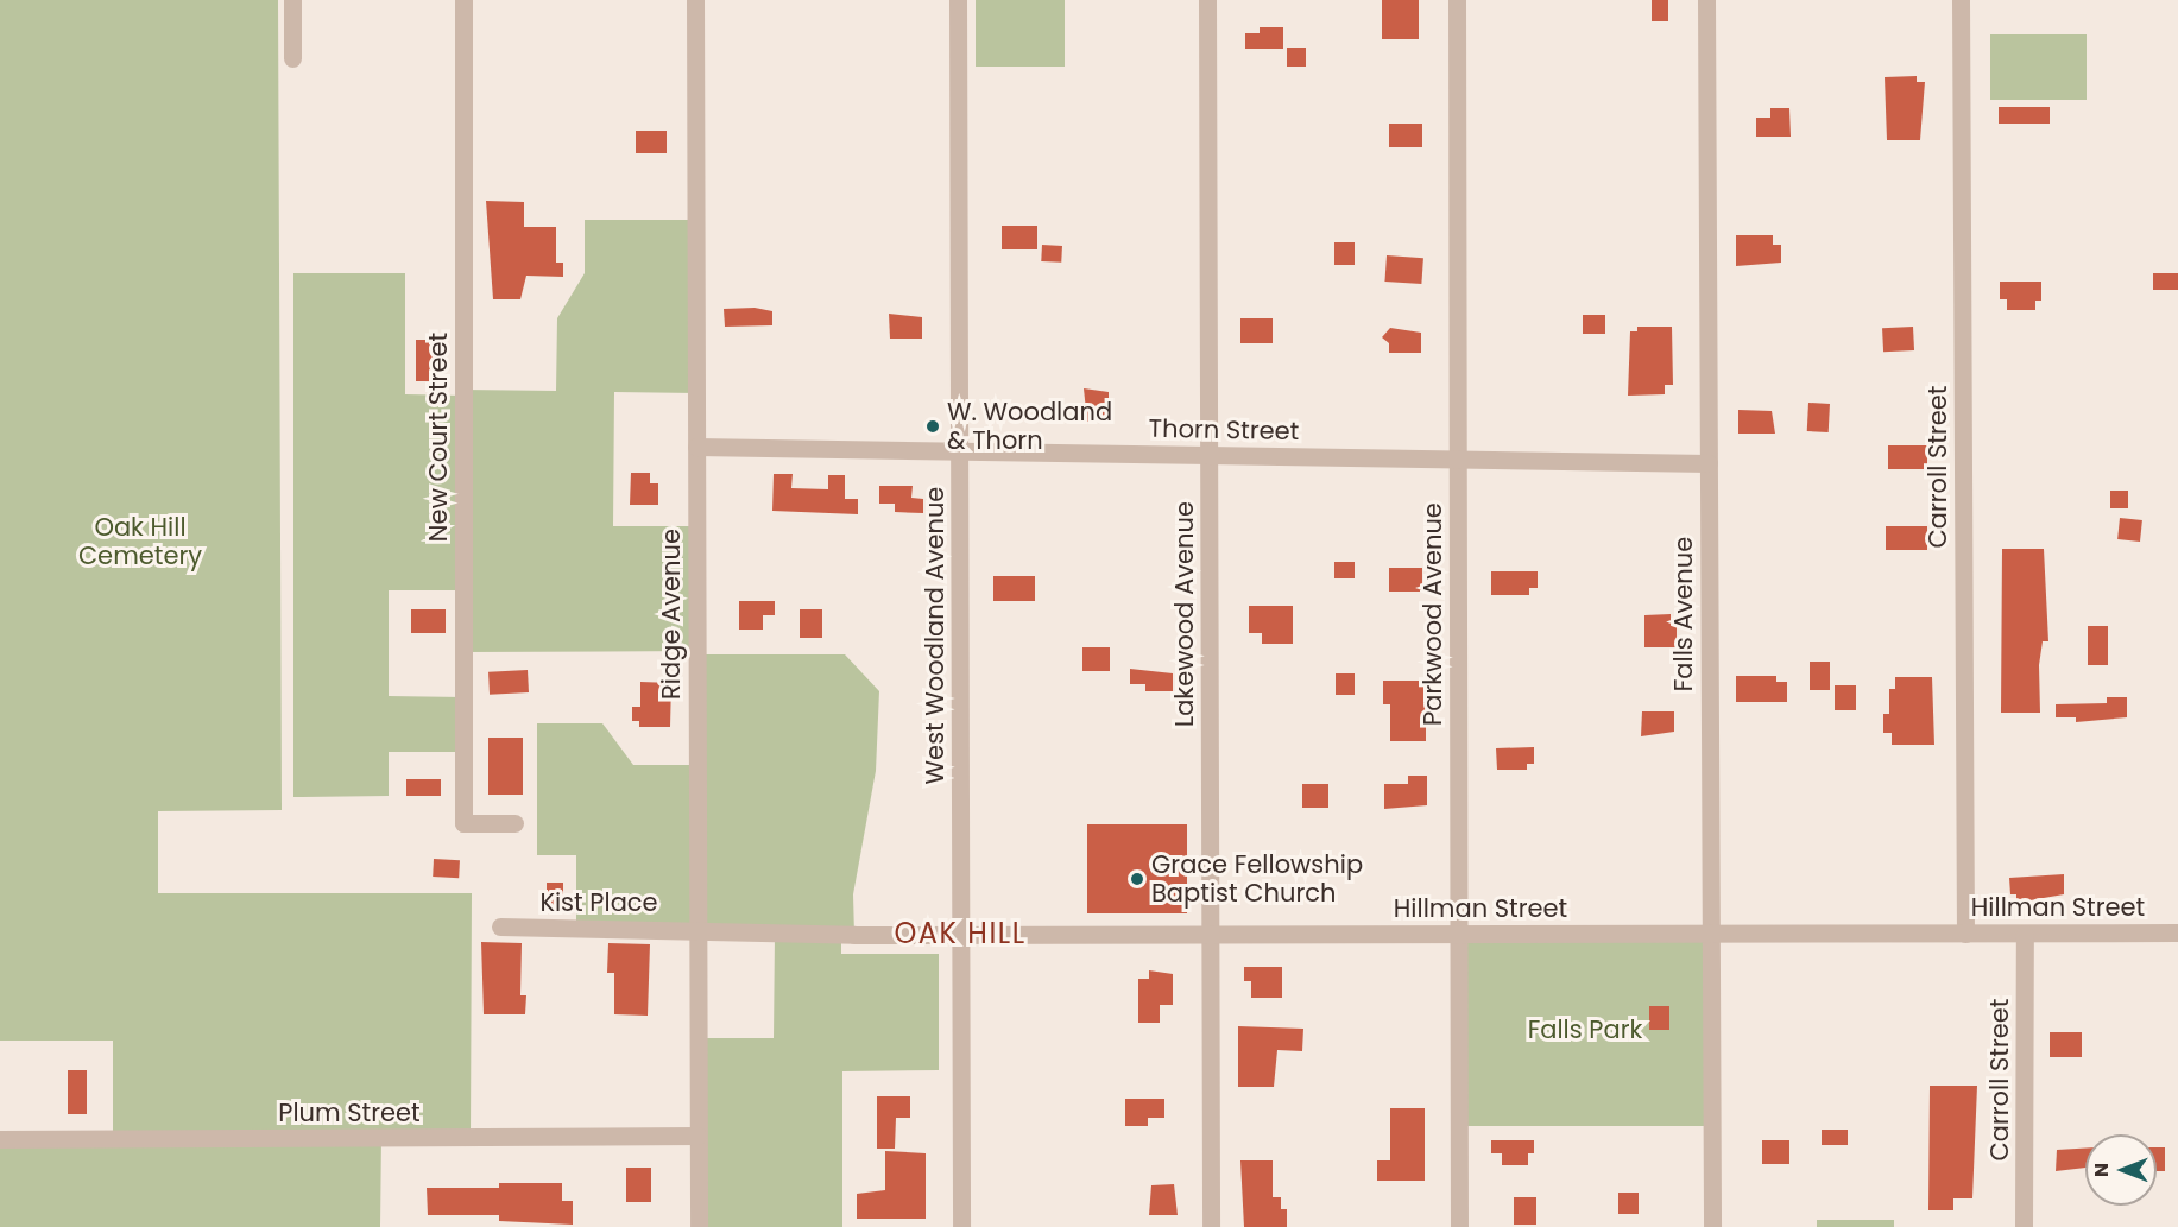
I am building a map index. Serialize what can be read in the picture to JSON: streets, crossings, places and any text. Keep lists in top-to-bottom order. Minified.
{"streets":{"street":["Thorn Street","New Court Street","Carroll Street","Ridge Avenue","Lakewood Avenue","Parkwood Avenue","Falls Avenue","West Woodland Avenue","Kist Place","Hillman Street","Plum Street"]},"crossings":[["Thorn Street","Ridge Avenue"],["Thorn Street","Lakewood Avenue"],["Thorn Street","Parkwood Avenue"],["Thorn Street","Falls Avenue"],["Thorn Street","West Woodland Avenue"],["Carroll Street","Hillman Street"],["Ridge Avenue","Kist Place"],["Ridge Avenue","Hillman Street"],["Ridge Avenue","Plum Street"],["Lakewood Avenue","Hillman Street"],["Parkwood Avenue","Hillman Street"],["Falls Avenue","Hillman Street"],["West Woodland Avenue","Hillman Street"],["Kist Place","Hillman Street"]],"districts":["OAK HILL"],"parks":["Oak Hill Cemetery","Falls Park"],"places":["W. Woodland & Thorn","Grace Fellowship Baptist Church"],"north":"left"}
